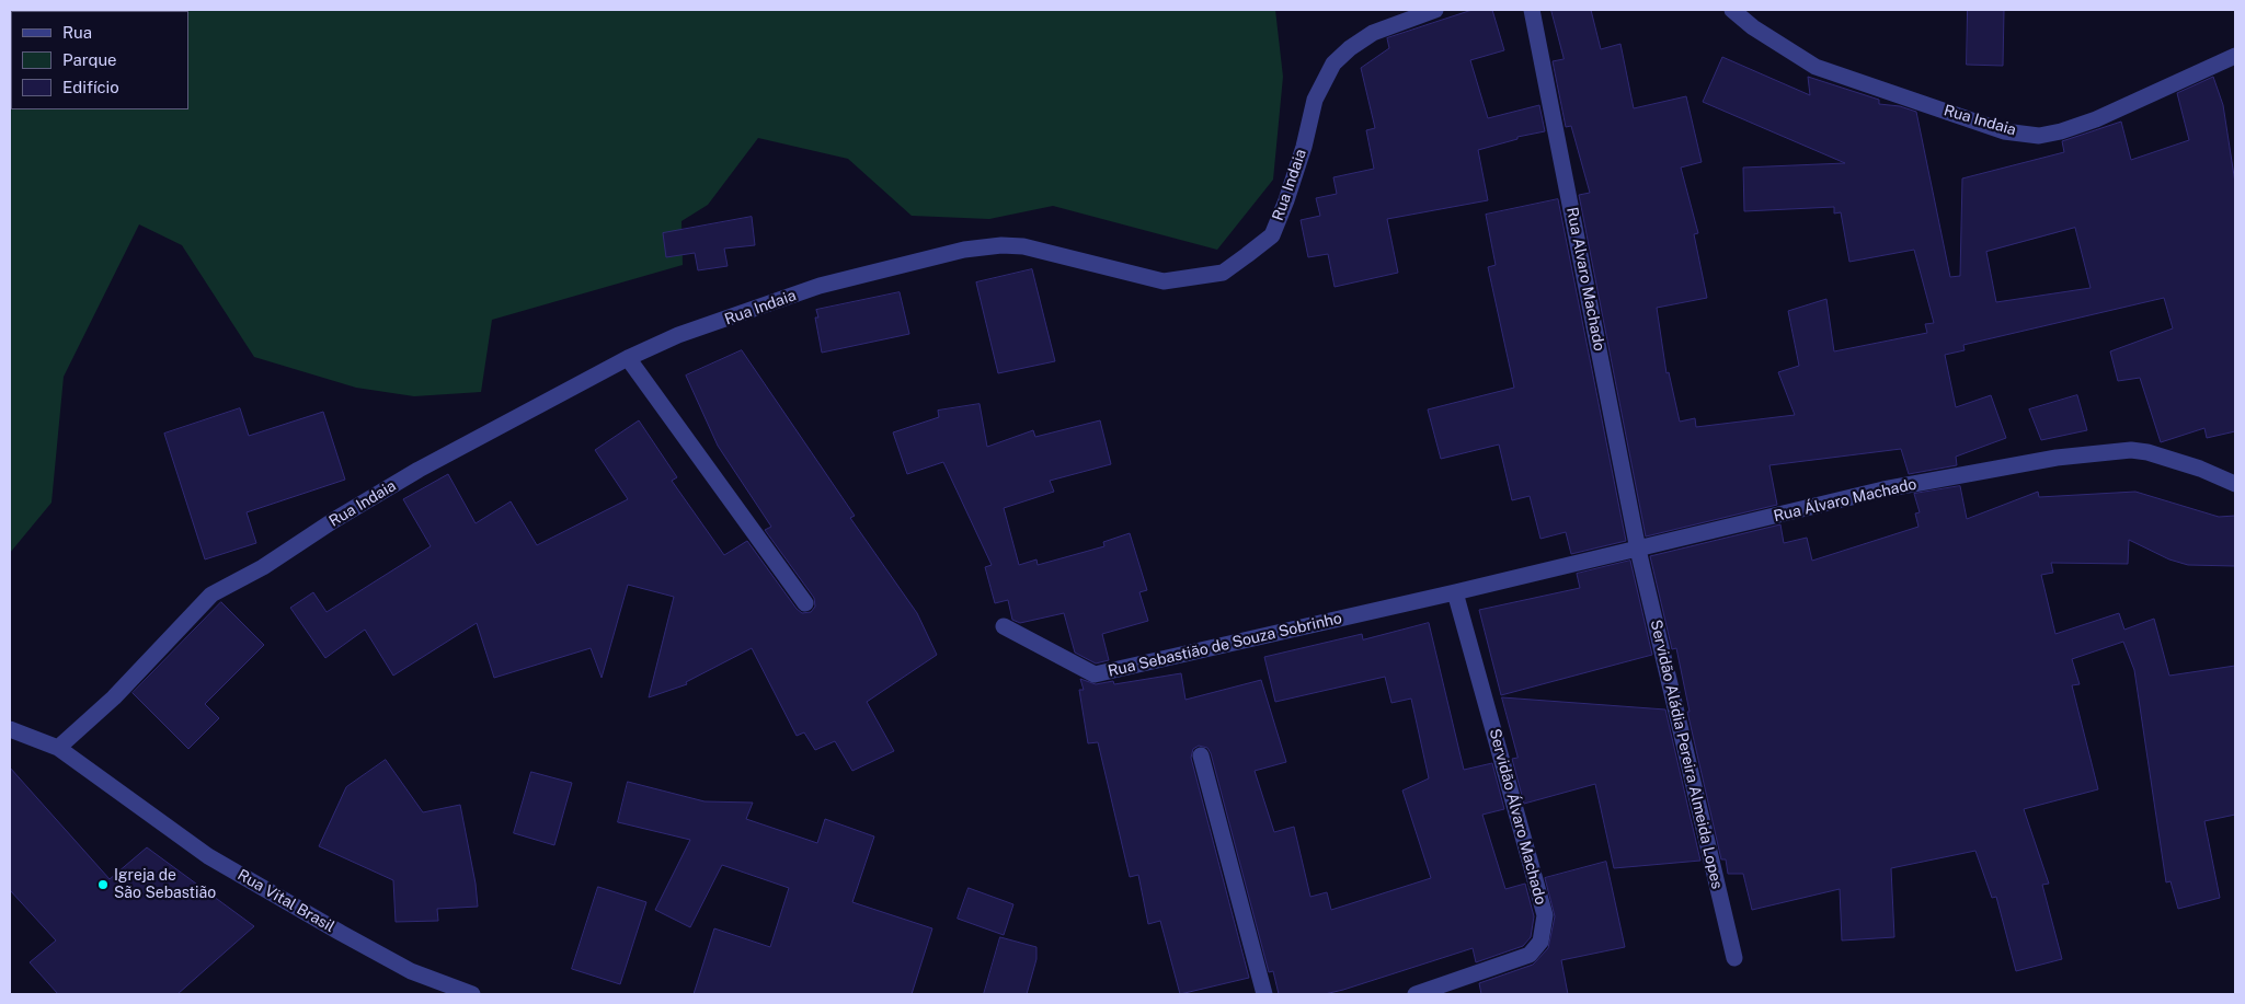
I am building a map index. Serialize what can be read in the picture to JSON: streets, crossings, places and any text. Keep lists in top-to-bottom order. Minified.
{"streets":{"street":["Rua Indaia","Rua Alvaro Machado","Rua Álvaro Machado","Rua Sebastião de Souza Sobrinho","Servidão Aládia Pereira Almeida Lopes","Servidão Álvaro Machado","Rua Vital Brasil"]},"crossings":[["Rua Indaia","Rua Vital Brasil"],["Rua Alvaro Machado","Rua Álvaro Machado"],["Rua Alvaro Machado","Servidão Aládia Pereira Almeida Lopes"],["Rua Álvaro Machado","Rua Sebastião de Souza Sobrinho"],["Rua Álvaro Machado","Servidão Aládia Pereira Almeida Lopes"],["Rua Álvaro Machado","Servidão Álvaro Machado"],["Rua Sebastião de Souza Sobrinho","Servidão Álvaro Machado"]],"places":["Igreja de São Sebastião"],"legend":["Rua","Parque","Edifício"]}
